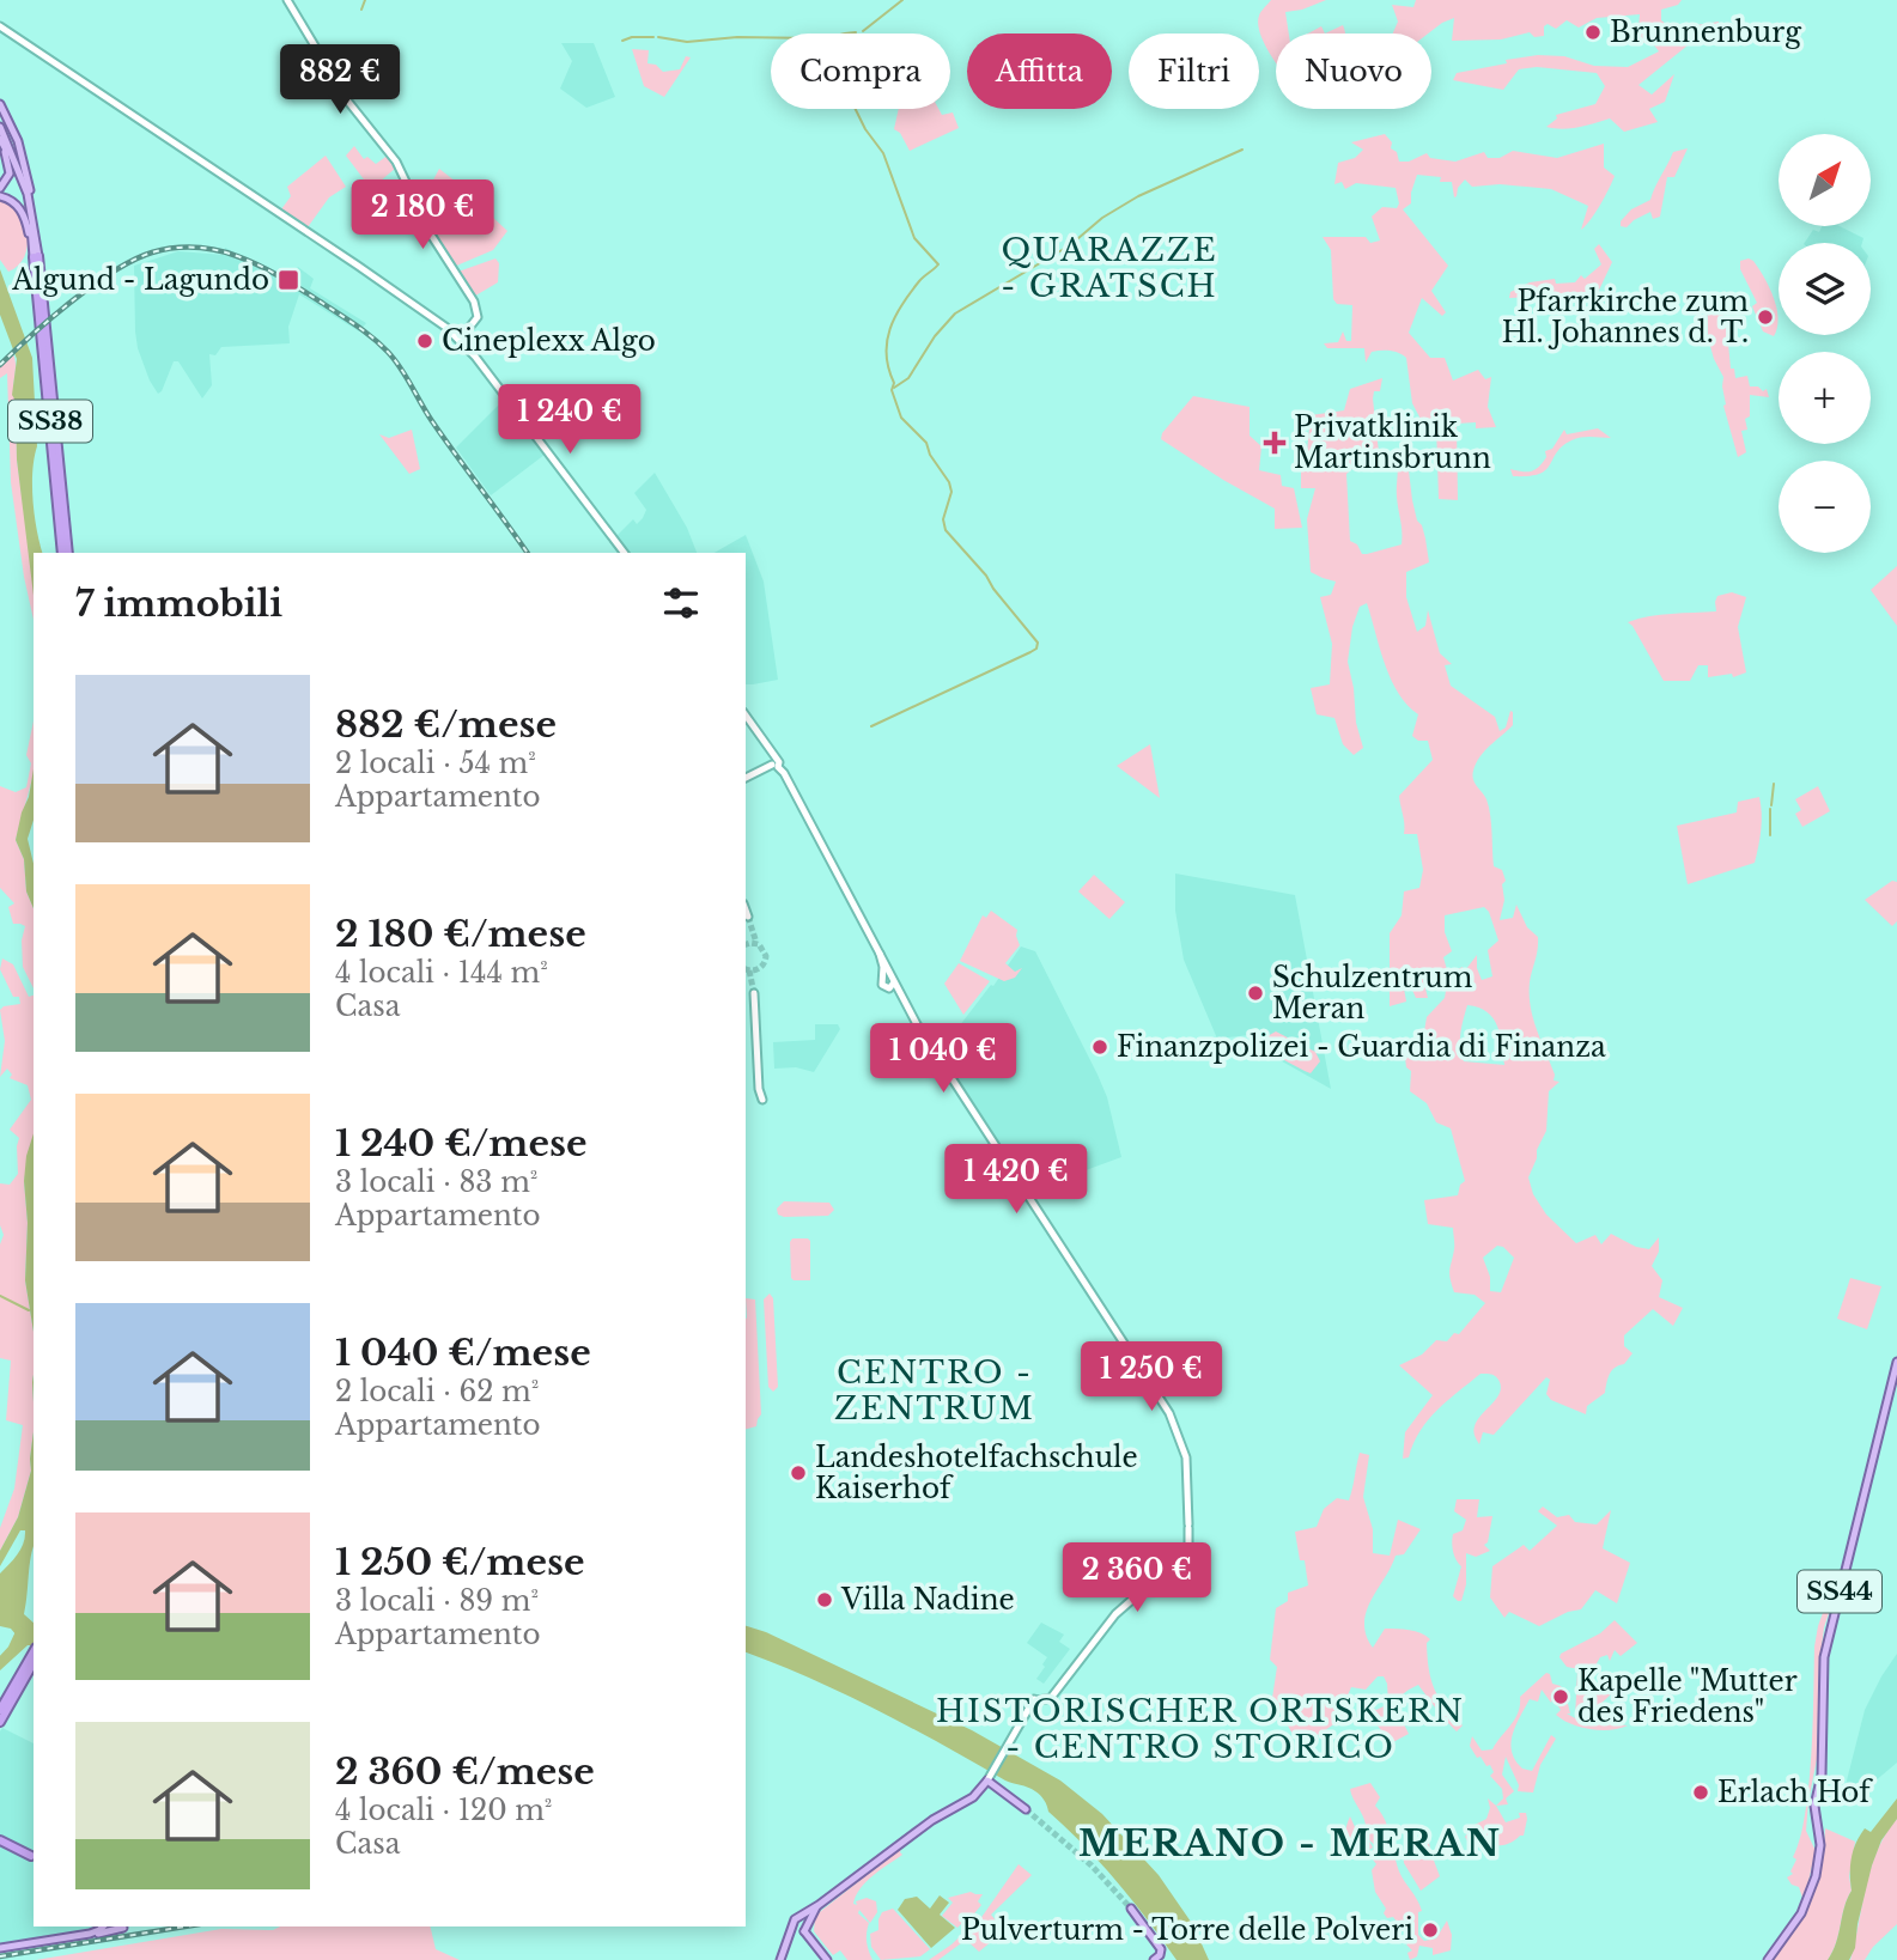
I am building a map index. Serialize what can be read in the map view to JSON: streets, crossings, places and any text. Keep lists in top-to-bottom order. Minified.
{"streets":{"highway":["SS38"],"main road":["SS44"]},"districts":["QUARAZZE - GRATSCH","CENTRO - ZENTRUM","HISTORISCHER ORTSKERN - CENTRO STORICO","MERANO - MERAN"],"places":{"other":["Brunnenburg","Pfarrkirche zum Hl. Johannes d. T.","Cineplexx Algo","Schulzentrum Meran","Finanzpolizei - Guardia di Finanza","Landeshotelfachschule Kaiserhof","Villa Nadine","Kapelle \"Mutter des Friedens\"","Erlach Hof","Pulverturm - Torre delle Polveri"],"transit":["Algund - Lagundo"],"health":["Privatklinik Martinsbrunn"]},"north":"top right","page":{"chip":["Compra","Affitta","Filtri","Nuovo"],"price":["882 €","2 180 €","1 240 €","1 040 €","1 420 €","1 250 €","2 360 €"],"map_buttons":["+","−"],"heading":"7 immobili","list":[{"name":"882 €/mese","note":"2 locali · 54 m² · Appartamento"},{"name":"2 180 €/mese","note":"4 locali · 144 m² · Casa"},{"name":"1 240 €/mese","note":"3 locali · 83 m² · Appartamento"},{"name":"1 040 €/mese","note":"2 locali · 62 m² · Appartamento"},{"name":"1 250 €/mese","note":"3 locali · 89 m² · Appartamento"},{"name":"2 360 €/mese","note":"4 locali · 120 m² · Casa"}]}}
